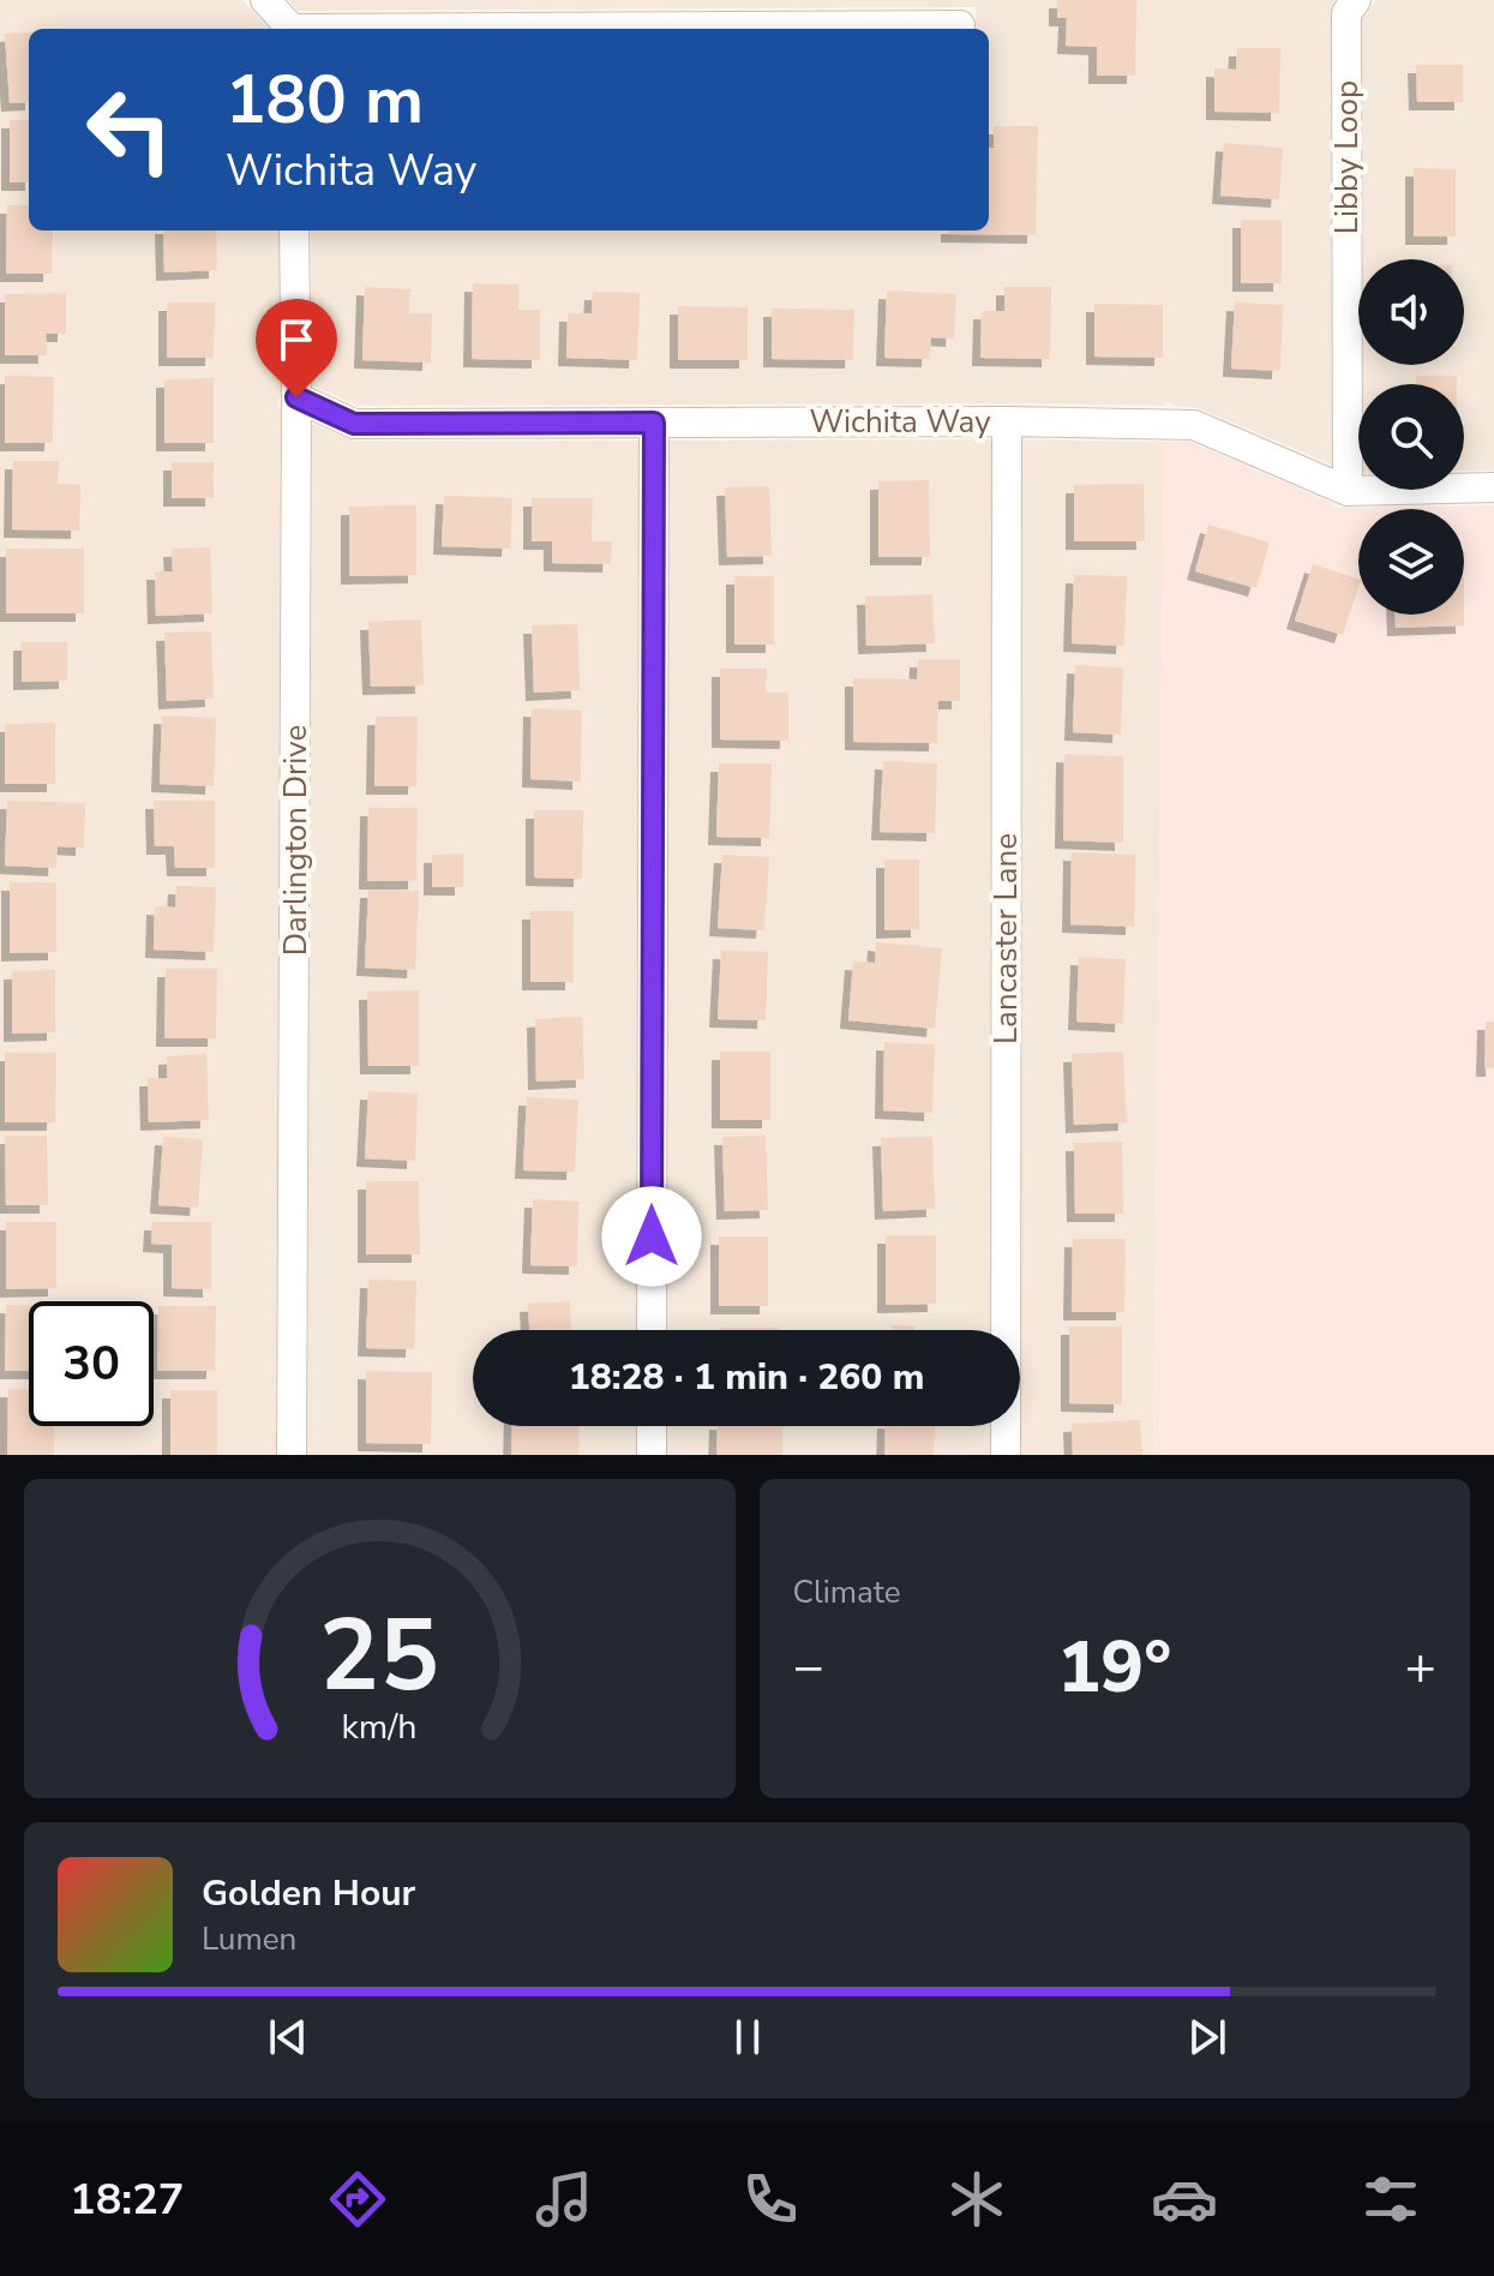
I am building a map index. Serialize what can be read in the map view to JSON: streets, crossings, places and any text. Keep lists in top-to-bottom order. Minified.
{"streets":{"street":["Libby Loop","Wichita Way","Darlington Drive","Lancaster Lane"]},"crossings":[["Libby Loop","Wichita Way"],["Wichita Way","Darlington Drive"],["Wichita Way","Lancaster Lane"]],"page":{"turn":["180 m","Wichita Way"],"limit":"30","trip":"18:28 · 1 min · 260 m","tile":"Climate","heat":["−","19°","+"],"song":["Golden Hour","Lumen"],"tabs":"18:27","gauge":["25","km/h"]}}
